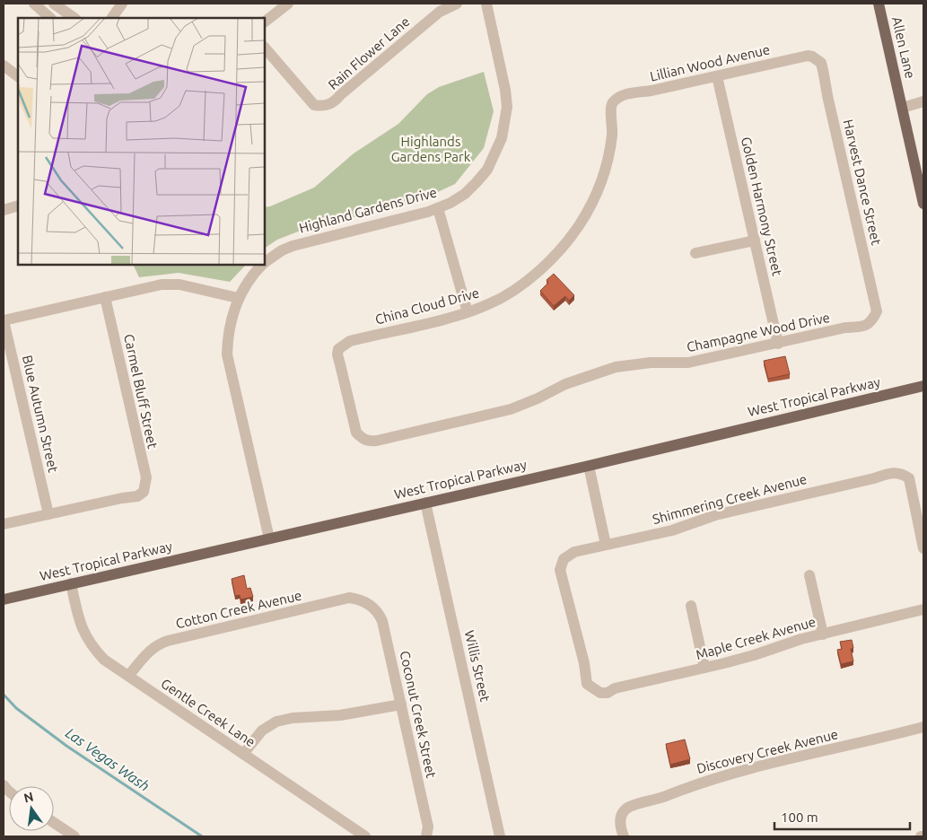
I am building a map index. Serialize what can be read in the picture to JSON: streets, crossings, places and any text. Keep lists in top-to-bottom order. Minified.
{"streets":{"main road":["Allen Lane","West Tropical Parkway"],"street":["Rain Flower Lane","Lillian Wood Avenue","Harvest Dance Street","Golden Harmony Street","Highland Gardens Drive","China Cloud Drive","Champagne Wood Drive","Carmel Bluff Street","Blue Autumn Street","Shimmering Creek Avenue","Cotton Creek Avenue","Maple Creek Avenue","Willis Street","Gentle Creek Lane","Coconut Creek Street","Discovery Creek Avenue"]},"crossings":[["Lillian Wood Avenue","Harvest Dance Street"],["Lillian Wood Avenue","Golden Harmony Street"],["Lillian Wood Avenue","China Cloud Drive"],["Harvest Dance Street","Champagne Wood Drive"],["Golden Harmony Street","Champagne Wood Drive"],["Highland Gardens Drive","West Tropical Parkway"],["China Cloud Drive","Champagne Wood Drive"],["Carmel Bluff Street","Blue Autumn Street"],["West Tropical Parkway","Willis Street"],["West Tropical Parkway","Gentle Creek Lane"],["Shimmering Creek Avenue","Maple Creek Avenue"],["Cotton Creek Avenue","Gentle Creek Lane"],["Cotton Creek Avenue","Coconut Creek Street"]],"water":["Las Vegas Wash"],"parks":["Highlands Gardens Park"],"scale_bar":"100 m","north":"top"}
